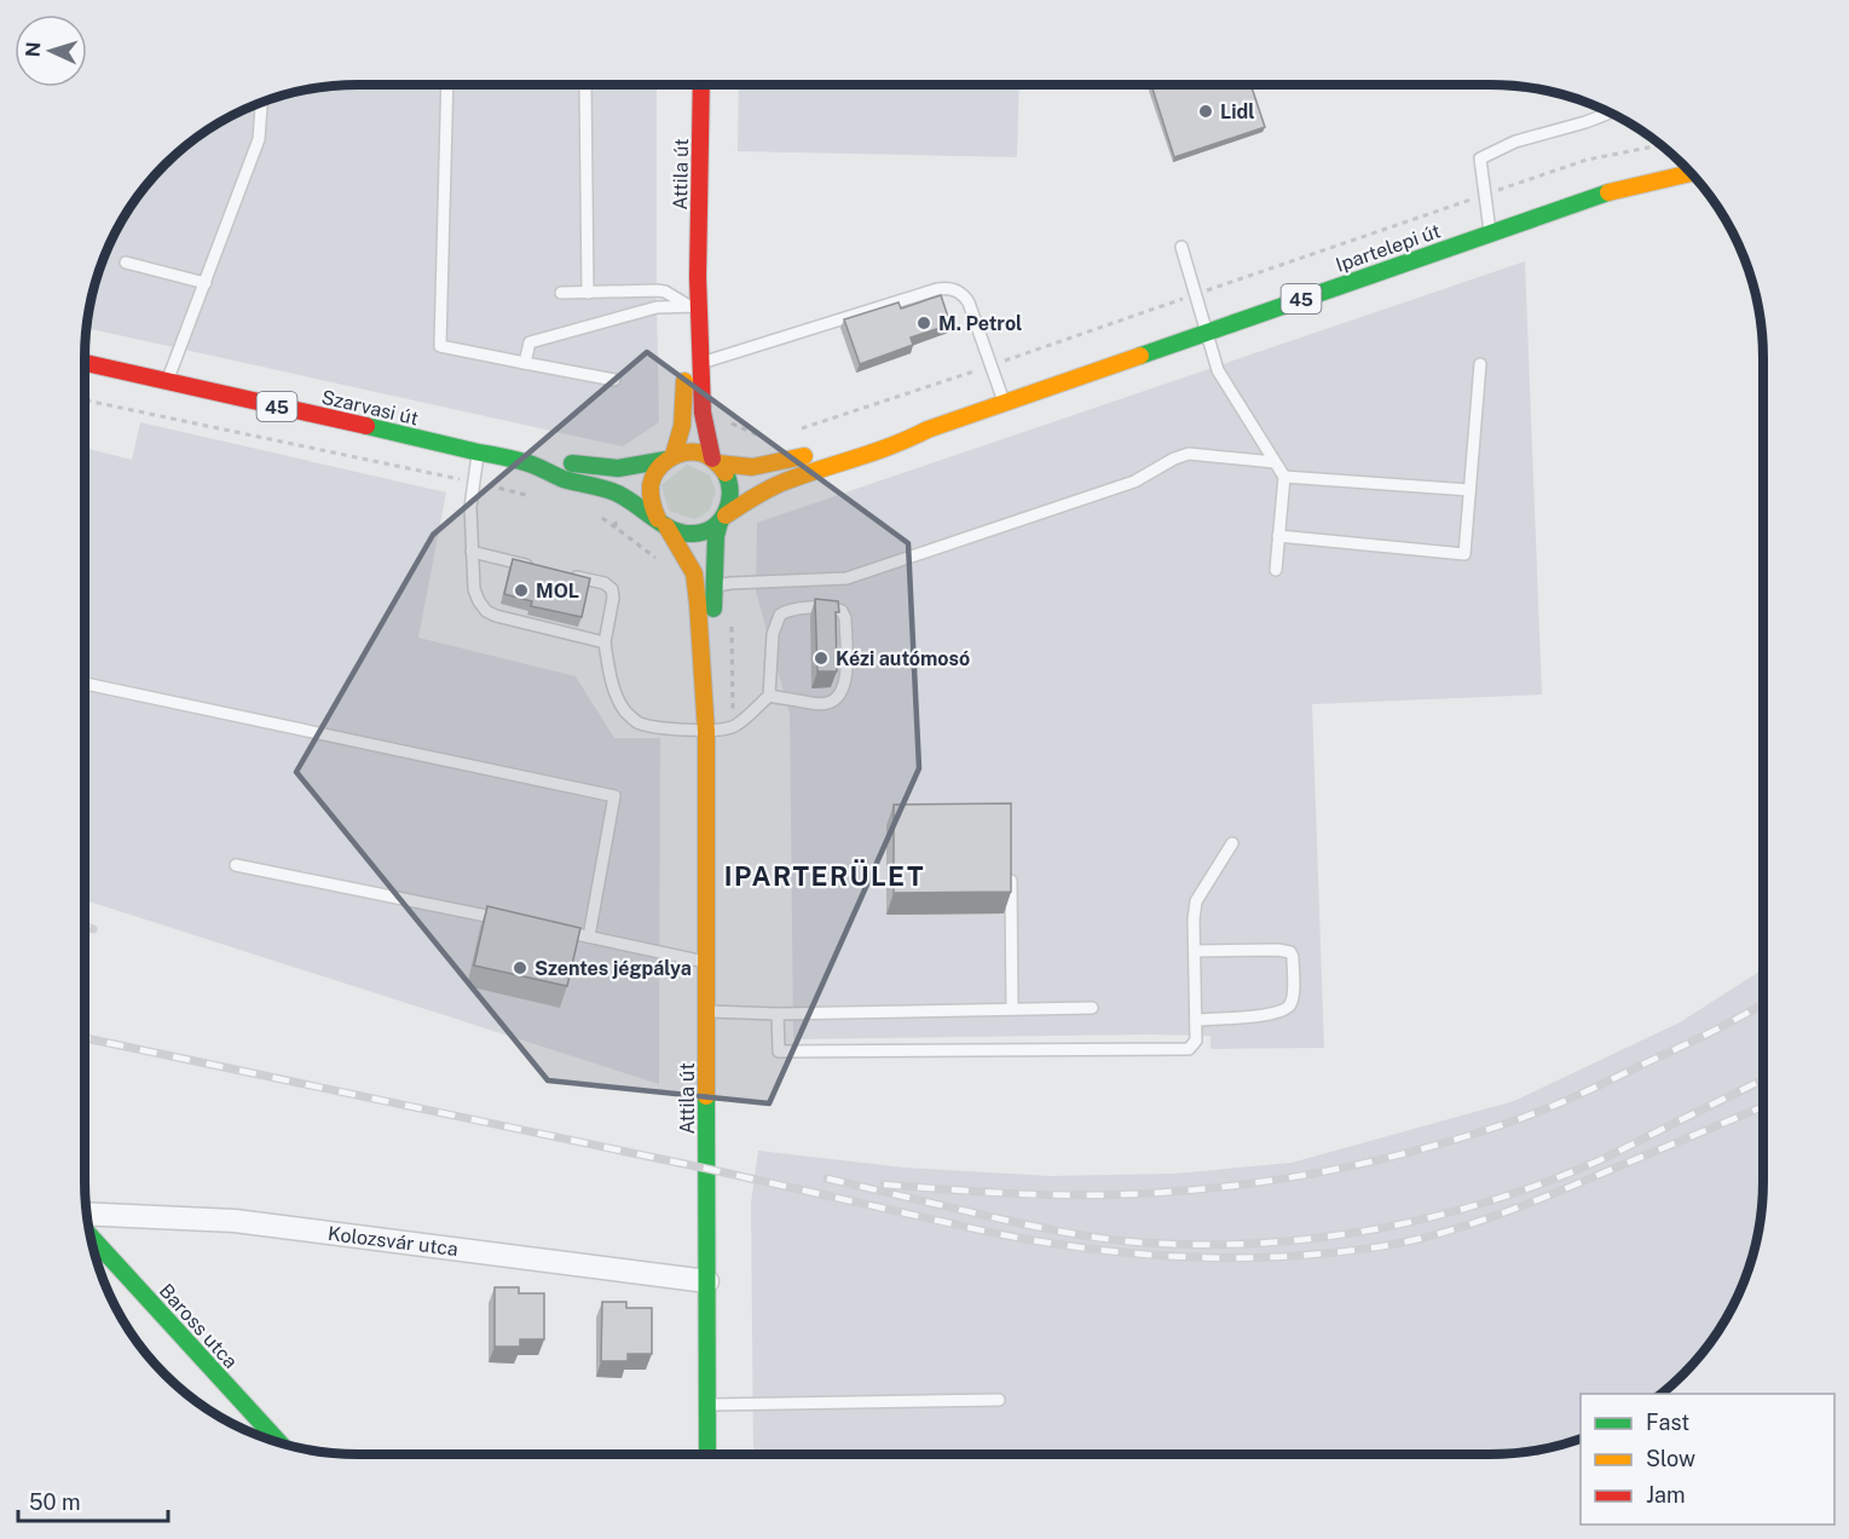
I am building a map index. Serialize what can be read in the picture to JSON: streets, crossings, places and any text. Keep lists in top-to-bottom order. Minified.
{"streets":{"main road":["Attila út","Ipartelepi út","45","Szarvasi út","Baross utca"],"street":["Kolozsvár utca"]},"crossings":[["Attila út","45"],["Attila út","Kolozsvár utca"],["Ipartelepi út","45"],["45","Szarvasi út"]],"districts":["IPARTERÜLET"],"places":["Lidl","M. Petrol","MOL","Kézi autómosó","Szentes jégpálya"],"legend":["Fast","Slow","Jam"],"scale_bar":"50 m","north":"left"}
